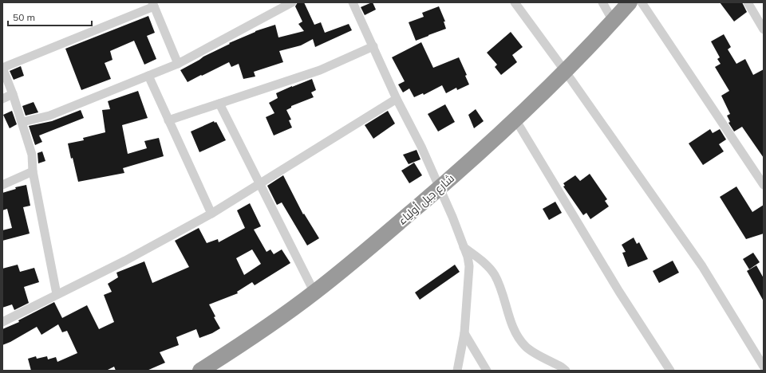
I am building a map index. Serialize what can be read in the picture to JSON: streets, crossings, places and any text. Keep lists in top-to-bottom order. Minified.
{"streets":{"highway":["شارع جبل أولياء"]},"scale_bar":"50 m"}
